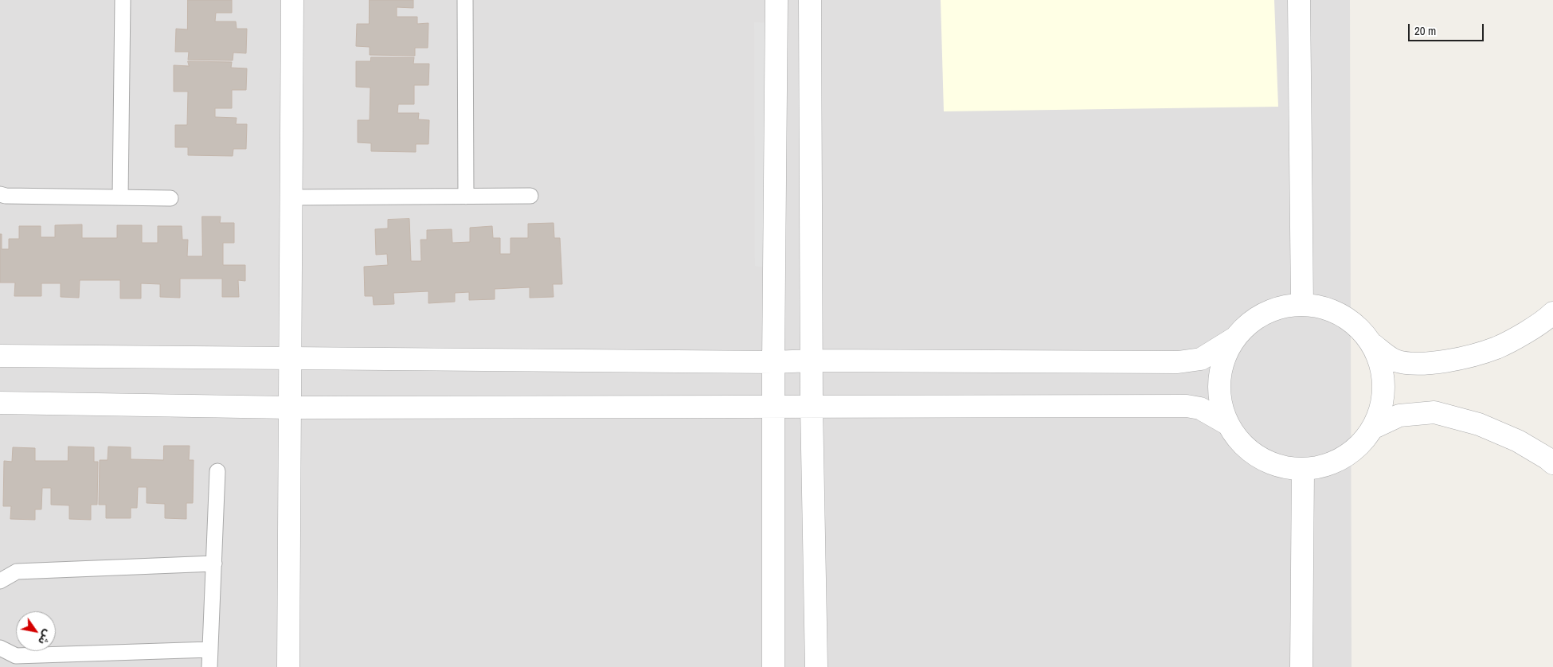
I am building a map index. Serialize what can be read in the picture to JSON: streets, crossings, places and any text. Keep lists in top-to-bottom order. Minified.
{"scale_bar":"20 m","north":"bottom right"}
